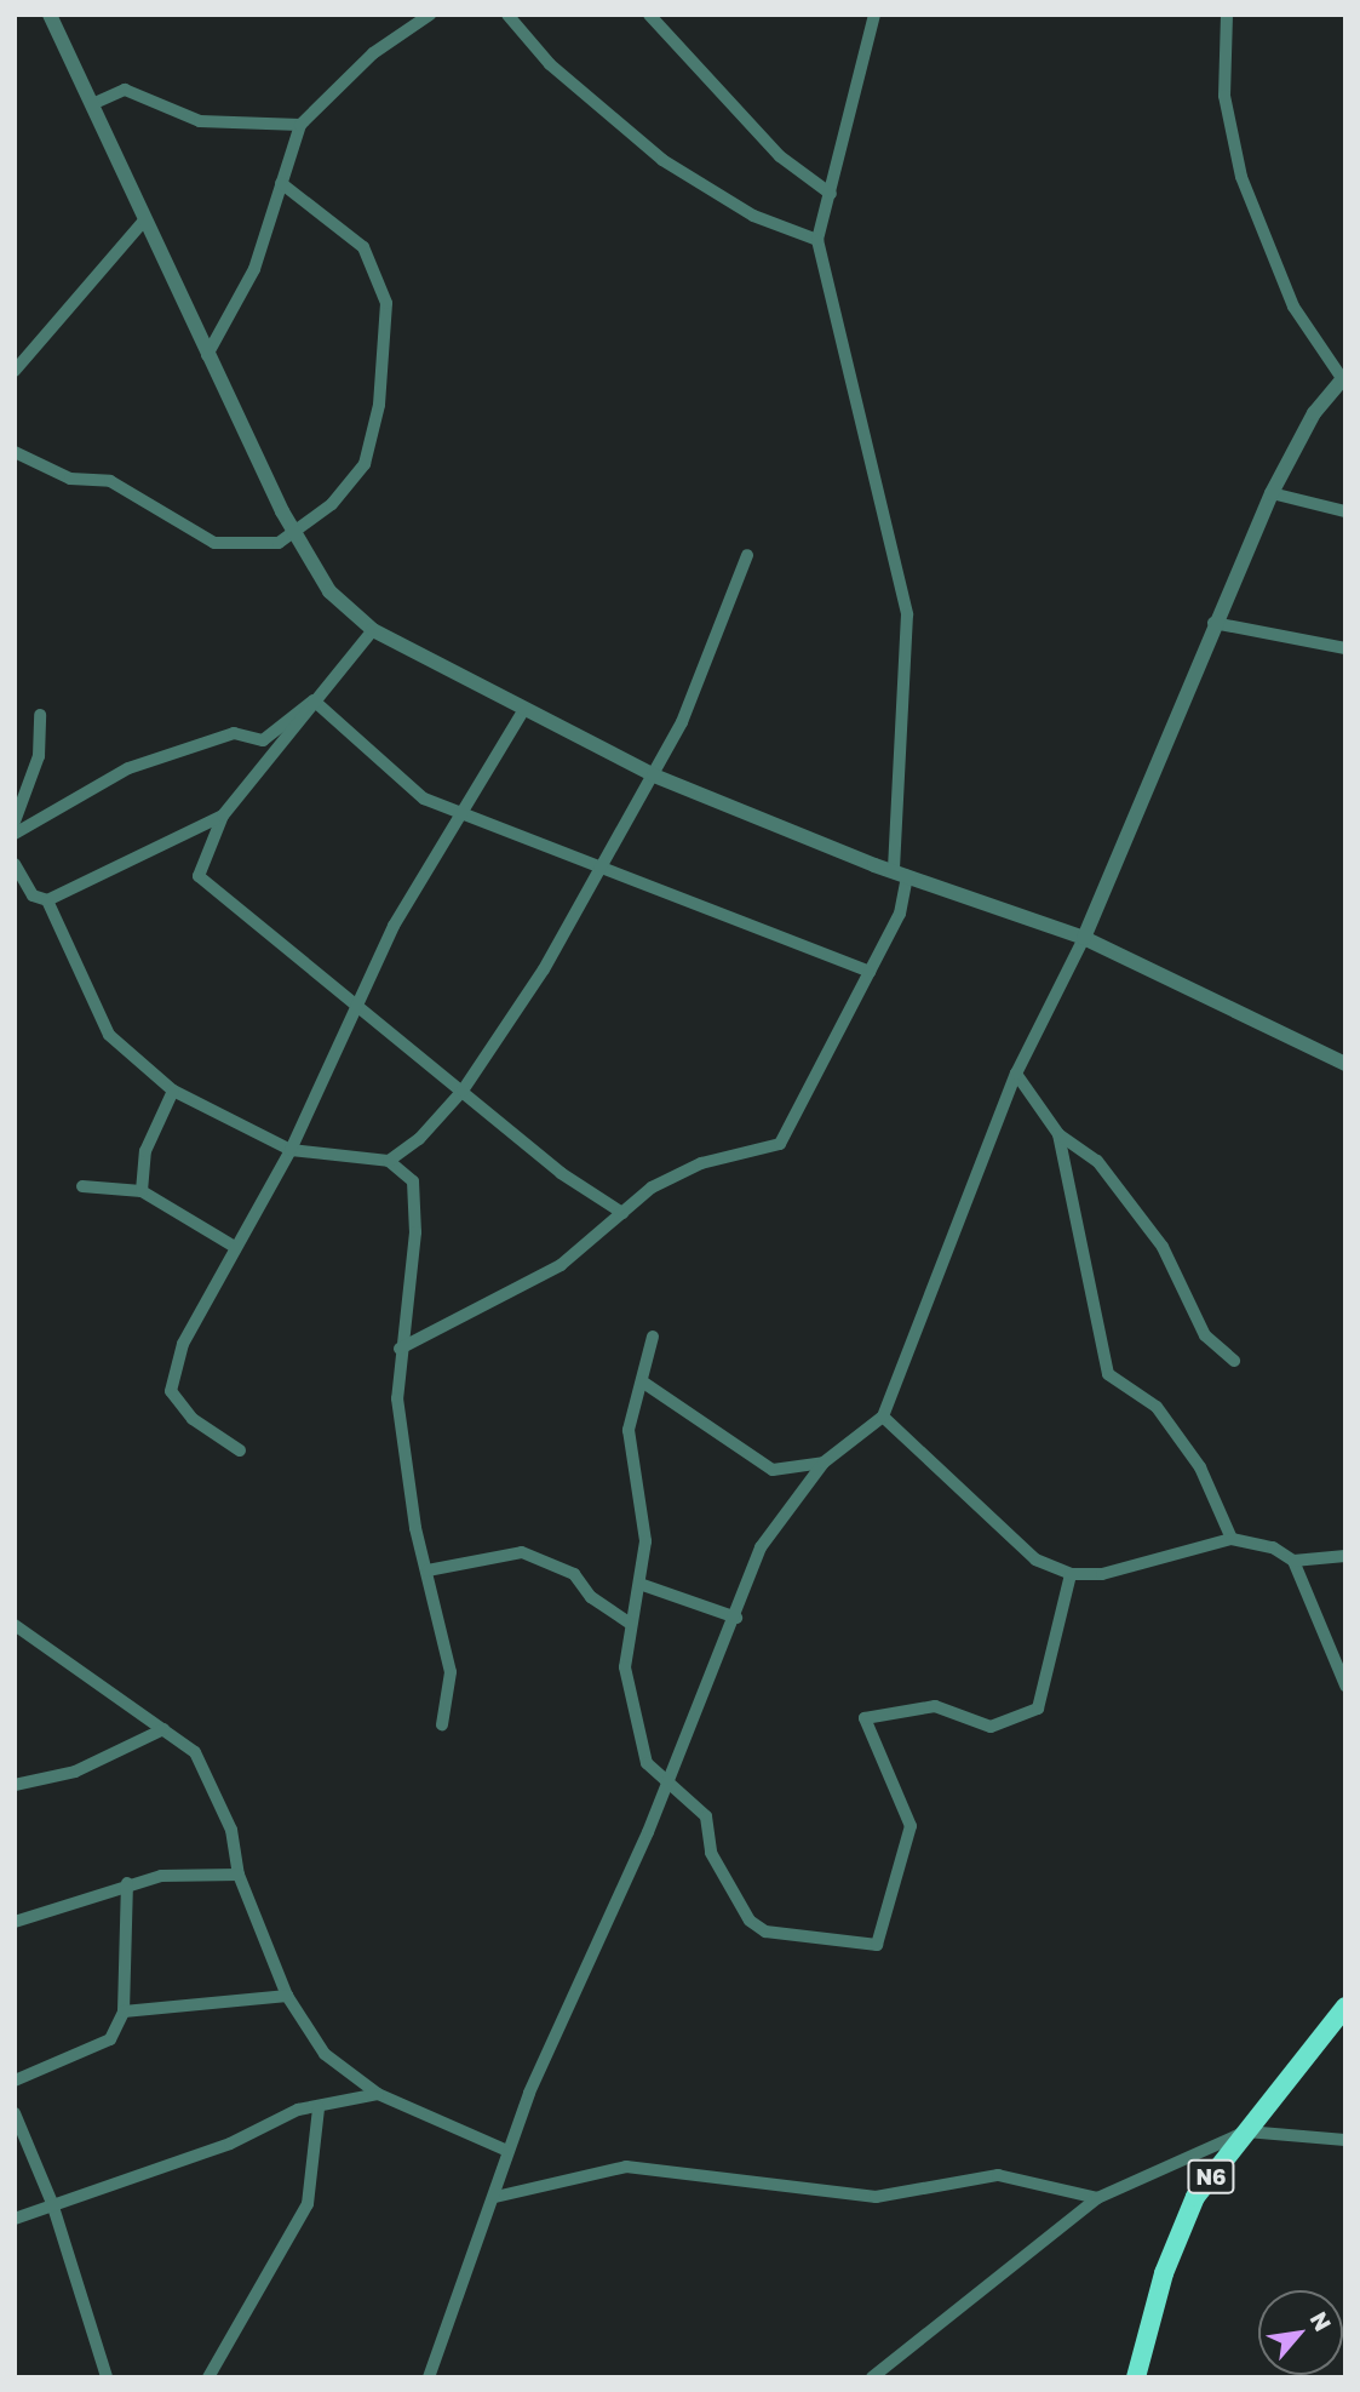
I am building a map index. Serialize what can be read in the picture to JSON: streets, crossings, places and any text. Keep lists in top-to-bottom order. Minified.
{"streets":{"highway":["N6"]},"north":"top right"}
